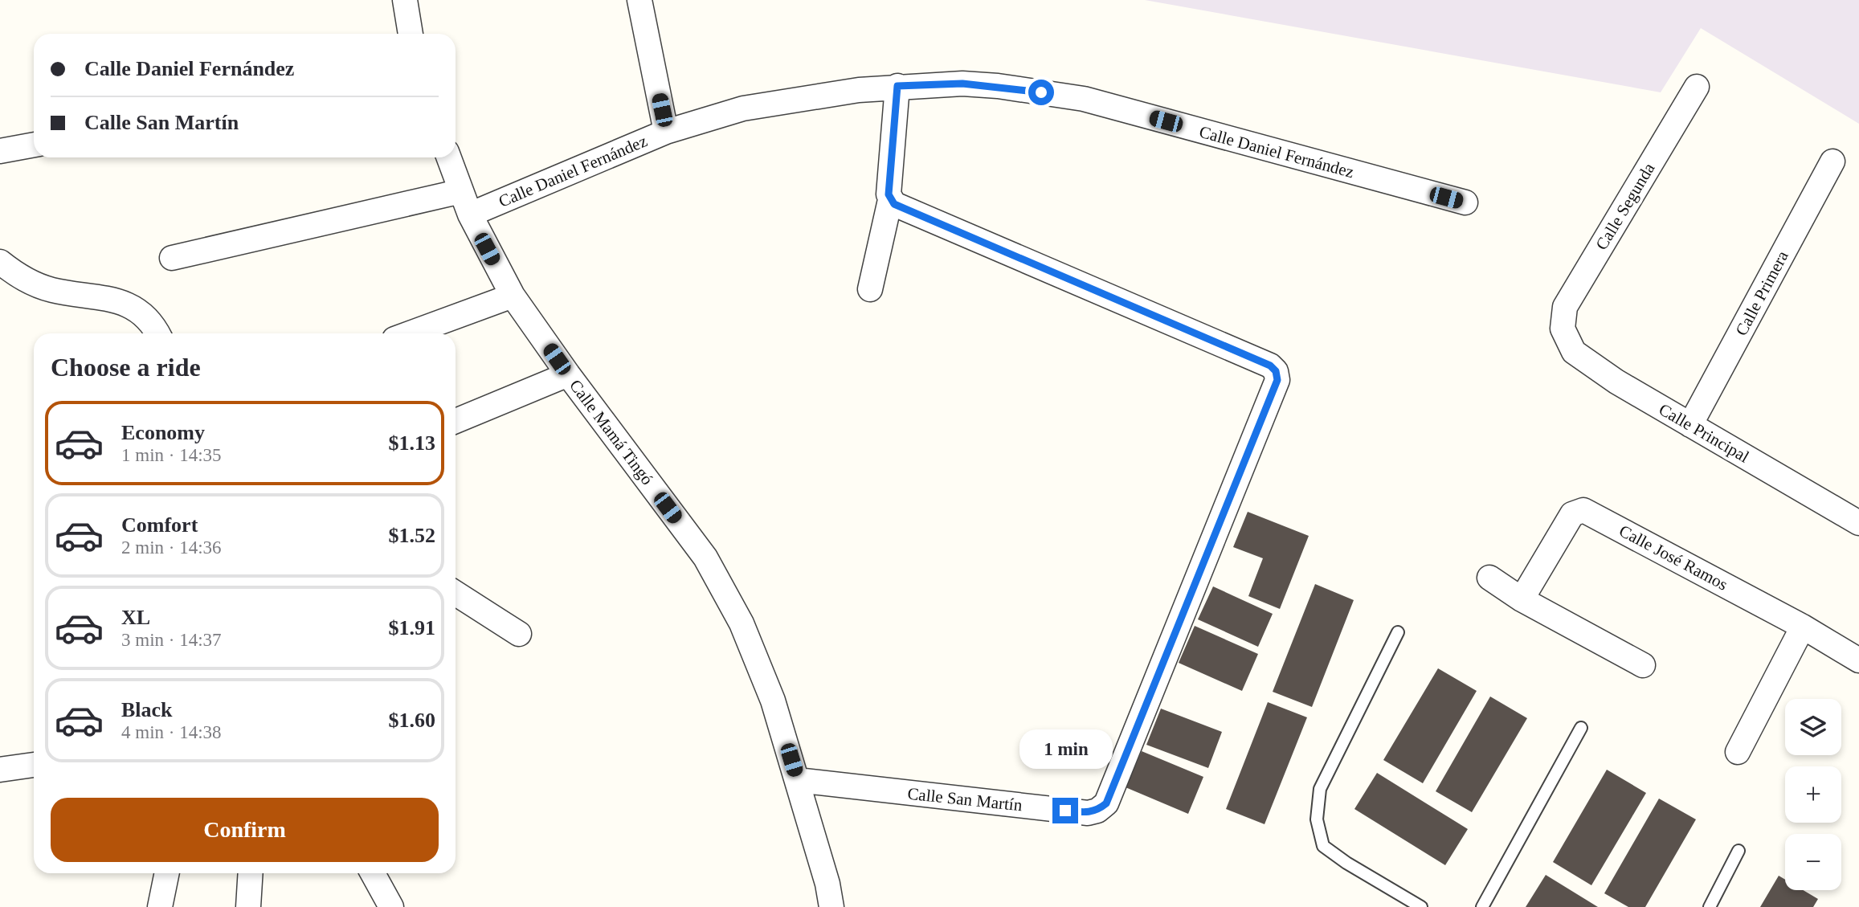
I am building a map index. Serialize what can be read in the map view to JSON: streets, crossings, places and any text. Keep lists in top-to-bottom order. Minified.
{"streets":{"street":["Calle Daniel Fernández","Calle Segunda","Calle Primera","Calle Mamá Tingó","Calle Principal","Calle José Ramos","Calle San Martín"]},"crossings":[["Calle Daniel Fernández","Calle Mamá Tingó"],["Calle Segunda","Calle Principal"],["Calle Primera","Calle Principal"],["Calle Mamá Tingó","Calle San Martín"]],"page":{"banner":["Calle Daniel Fernández","Calle San Martín"],"heading":"Choose a ride","list":[{"name":"Economy","note":"1 min · 14:35","value":"$1.13"},{"name":"Comfort","note":"2 min · 14:36","value":"$1.52"},{"name":"XL","note":"3 min · 14:37","value":"$1.91"},{"name":"Black","note":"4 min · 14:38","value":"$1.60"}],"map_buttons":["+","−"],"bubble":"1 min","buttons":"Confirm"}}
